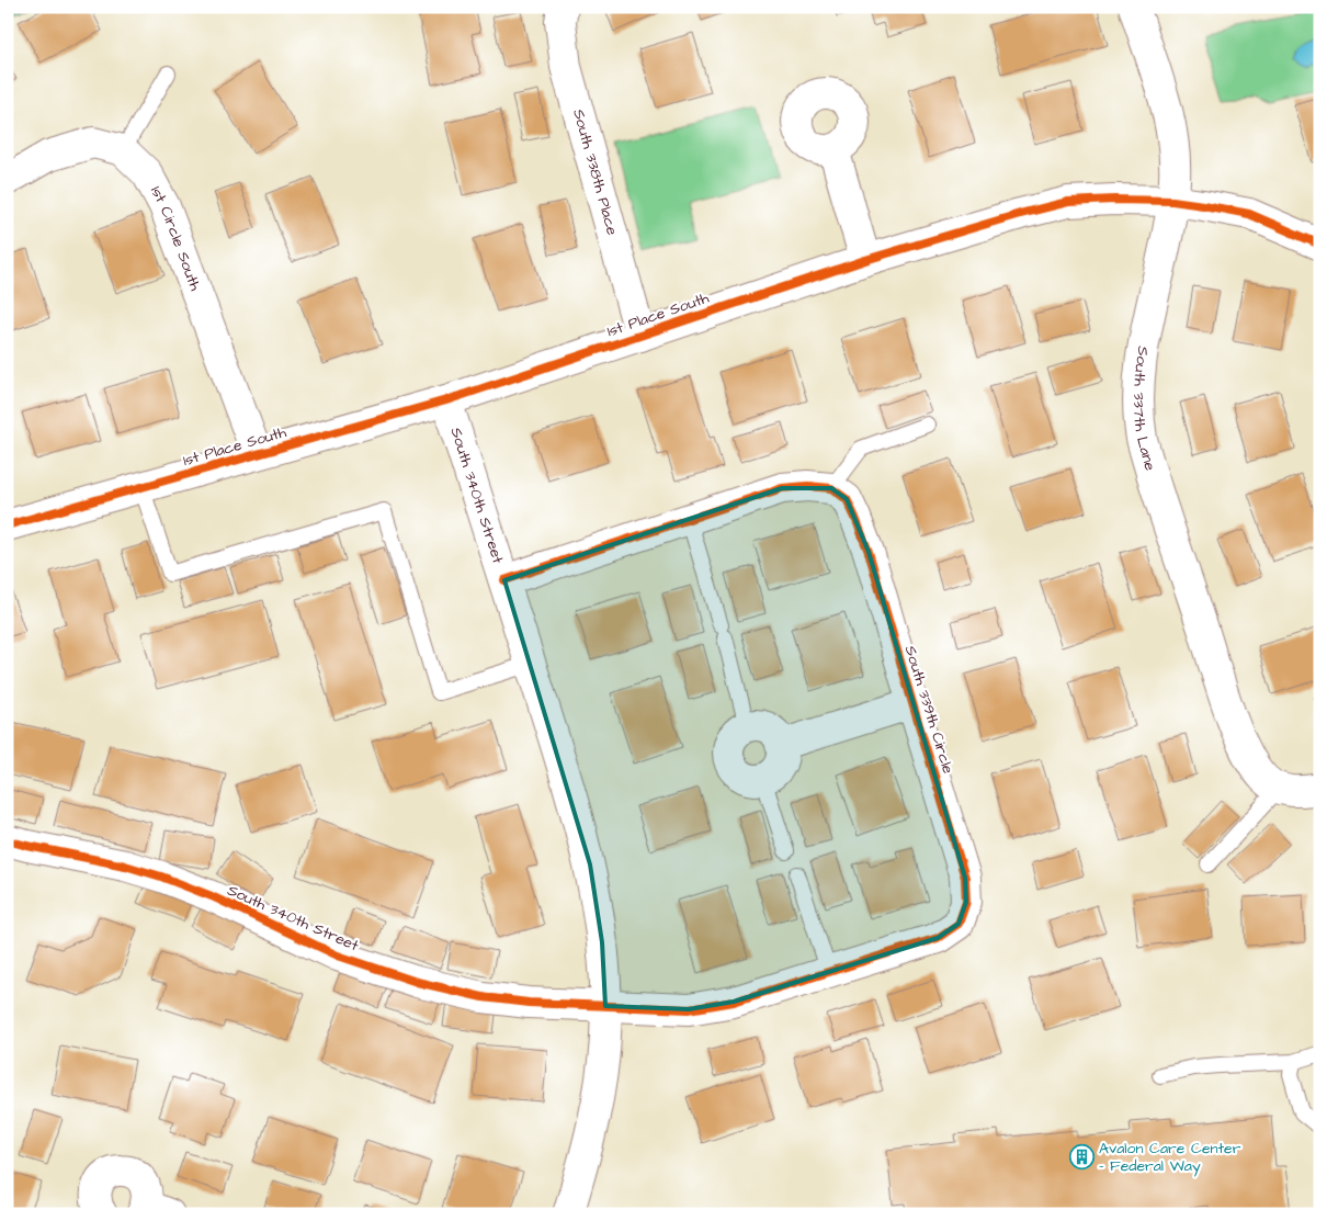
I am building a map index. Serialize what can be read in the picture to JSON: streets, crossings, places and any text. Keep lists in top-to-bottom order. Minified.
{"streets":{"street":["South 338th Place","1st Circle South","1st Place South","South 337th Lane","South 340th Street","South 339th Circle"]},"crossings":[["South 338th Place","1st Place South"],["1st Circle South","1st Place South"],["1st Place South","South 337th Lane"],["1st Place South","South 340th Street"],["South 340th Street","South 339th Circle"]],"places":{"building":["Avalon Care Center - Federal Way"]}}
